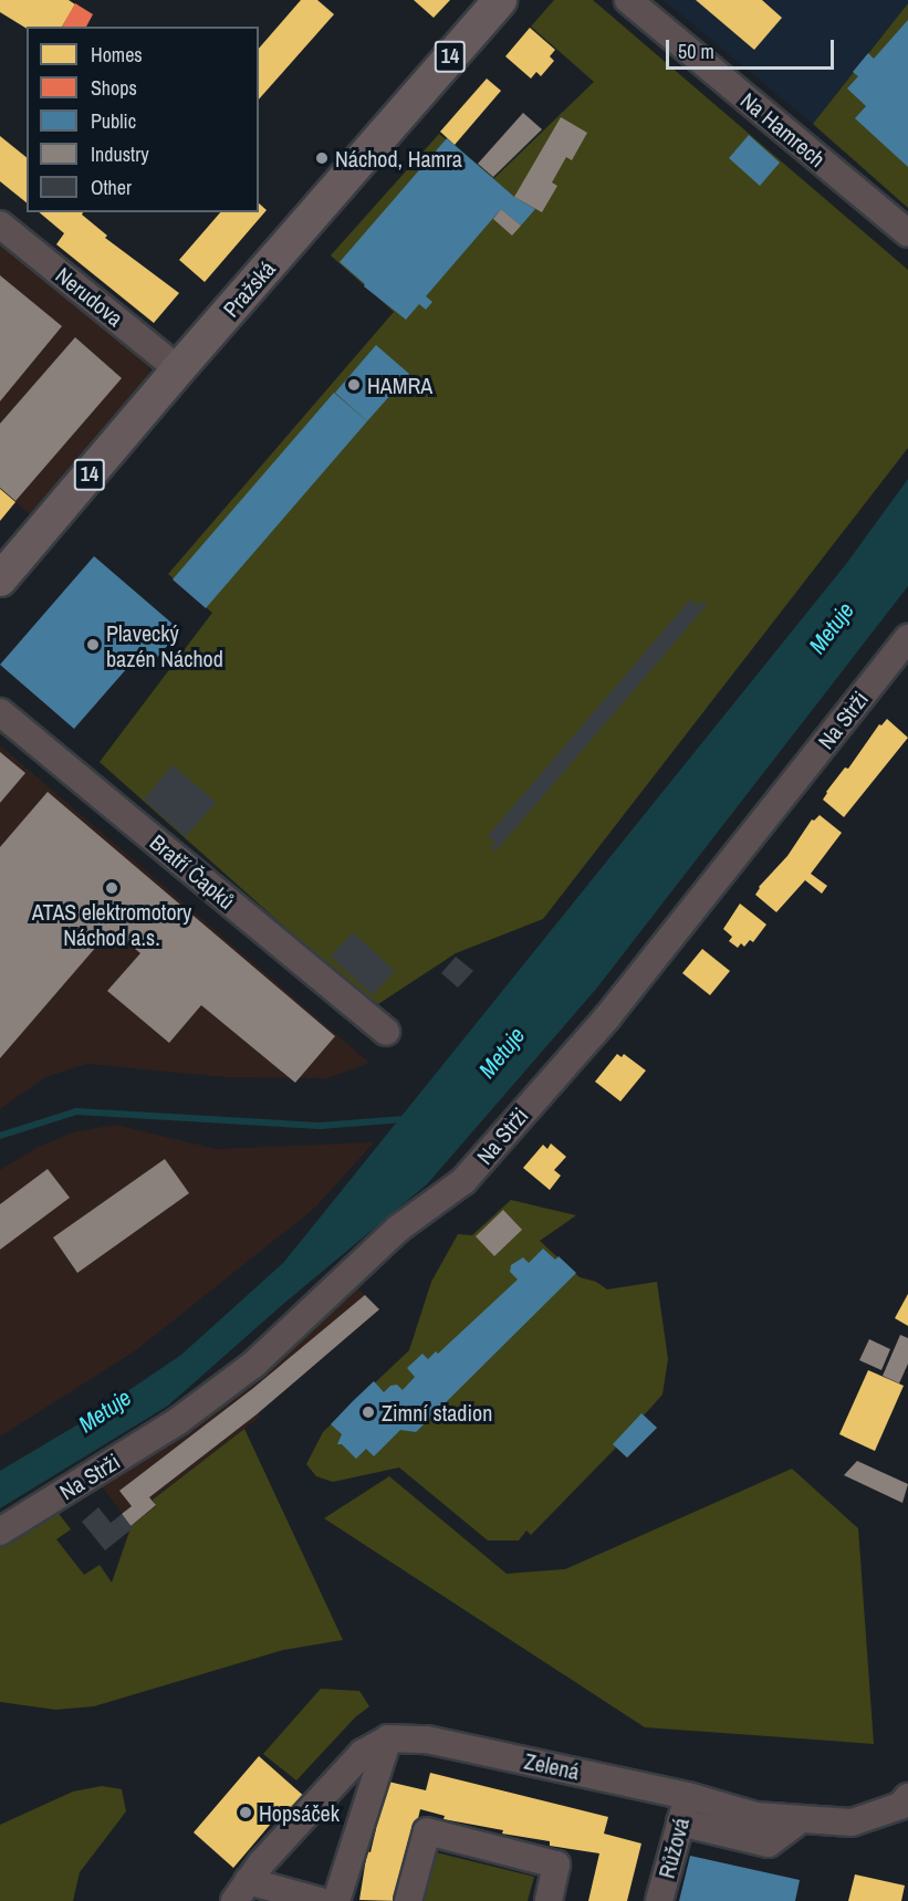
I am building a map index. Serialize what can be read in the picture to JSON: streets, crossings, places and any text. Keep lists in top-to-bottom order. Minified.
{"streets":{"main road":["14","Pražská"],"street":["Na Hamrech","Nerudova","Na Strži","Bratří Čapků","Zelená","Růžová"]},"crossings":[["Pražská","Nerudova"],["Zelená","Růžová"]],"water":["Metuje"],"places":["Náchod, Hamra","HAMRA","Plavecký bazén Náchod","ATAS elektromotory Náchod a.s.","Zimní stadion","Hopsáček"],"legend":["Homes","Shops","Public","Industry","Other"],"scale_bar":"50 m"}
